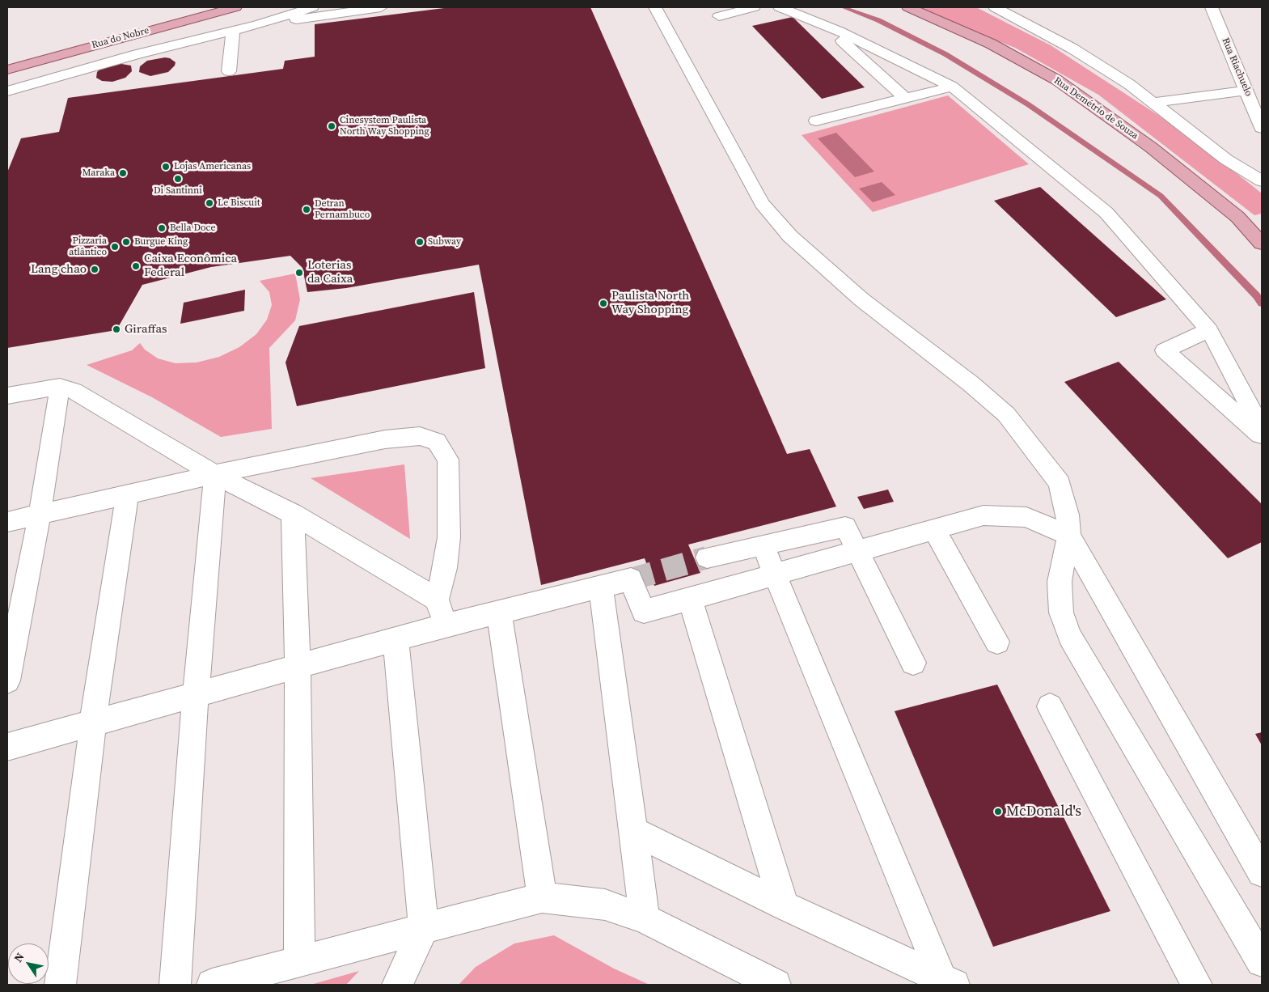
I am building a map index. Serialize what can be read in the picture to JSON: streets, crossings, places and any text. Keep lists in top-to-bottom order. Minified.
{"streets":{"main road":["Rua do Nobre","Rua Demétrio de Souza"],"street":["Rua Riachuelo"]},"places":["Cinesystem Paulista North Way Shopping","Lojas Americanas","Maraka","Di Santinni","Le Biscuit","Detran Pernambuco","Bella Doce","Burgue King","Subway","Pizzaria atlântico","Caixa Econômica Federal","Lang chao","Loterias da Caixa","Paulista North Way Shopping","Giraffas","McDonald's"],"north":"top left"}
